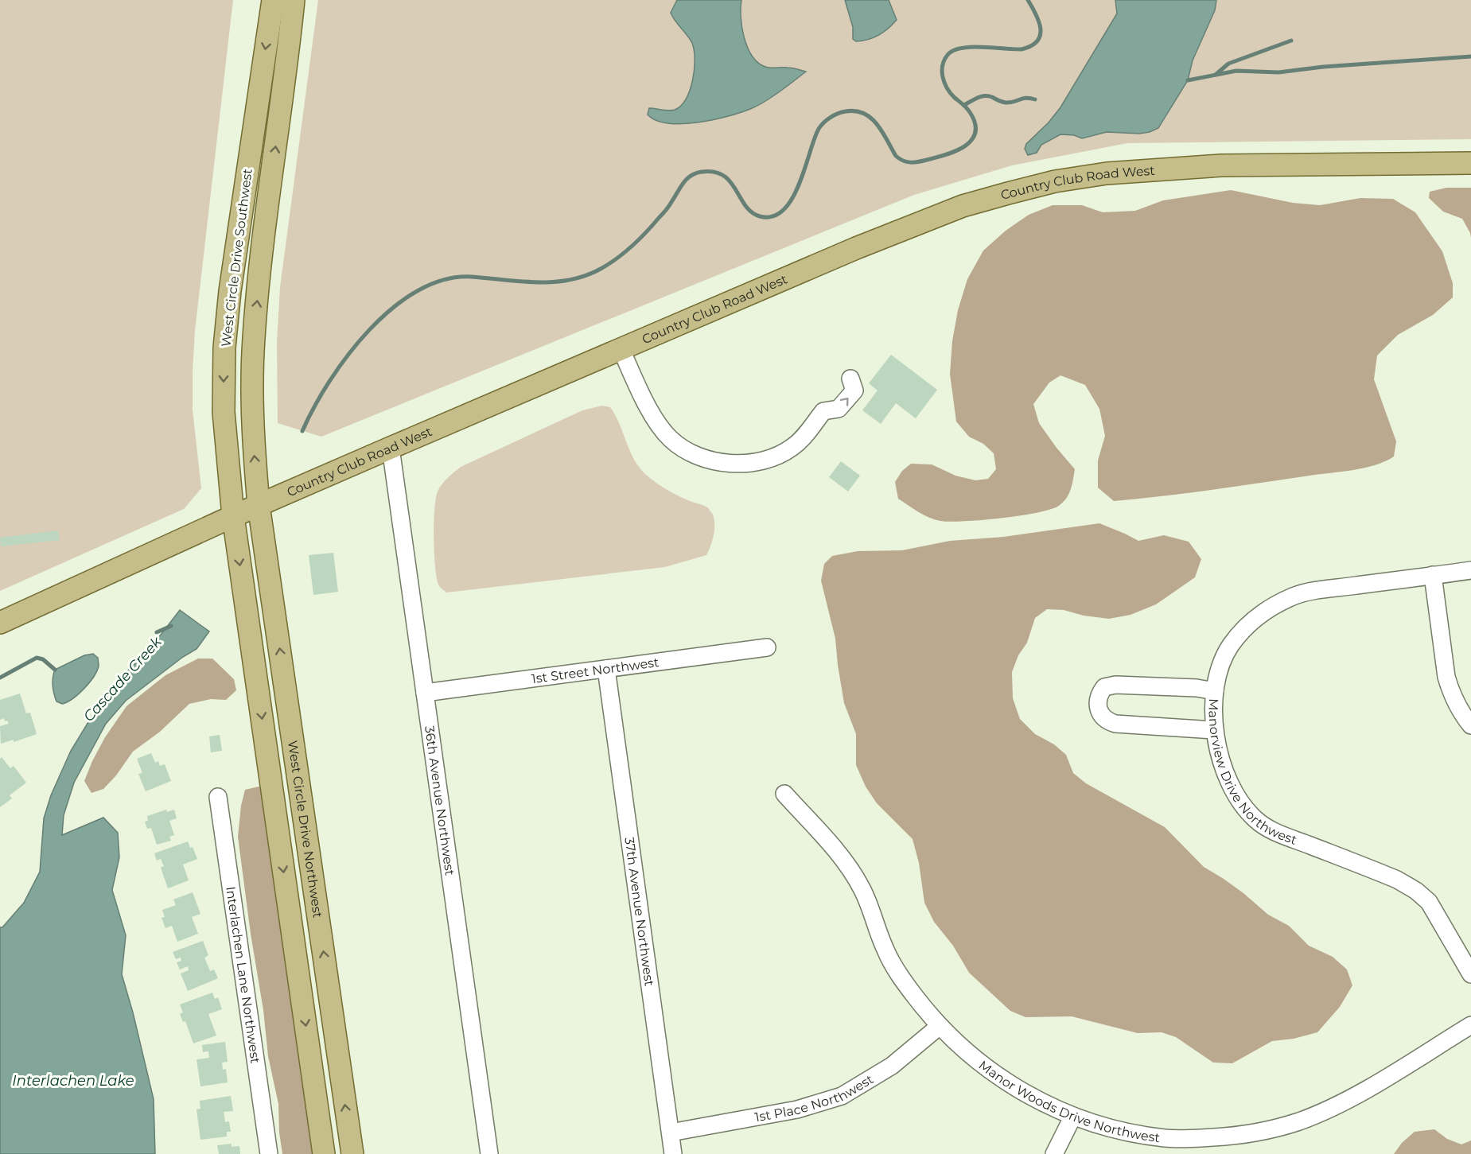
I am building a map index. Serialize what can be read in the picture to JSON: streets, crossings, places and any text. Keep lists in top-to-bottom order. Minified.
{"streets":{"main road":["Country Club Road West","West Circle Drive Southwest","West Circle Drive Northwest"],"street":["1st Street Northwest","Manorview Drive Northwest","36th Avenue Northwest","37th Avenue Northwest","Interlachen Lane Northwest","1st Place Northwest","Manor Woods Drive Northwest"]},"crossings":[["Country Club Road West","West Circle Drive Southwest"],["Country Club Road West","36th Avenue Northwest"],["Country Club Road West","West Circle Drive Northwest"],["West Circle Drive Southwest","West Circle Drive Northwest"],["1st Street Northwest","36th Avenue Northwest"],["1st Street Northwest","37th Avenue Northwest"],["37th Avenue Northwest","1st Place Northwest"],["1st Place Northwest","Manor Woods Drive Northwest"]],"water":["Cascade Creek","Interlachen Lake"]}
